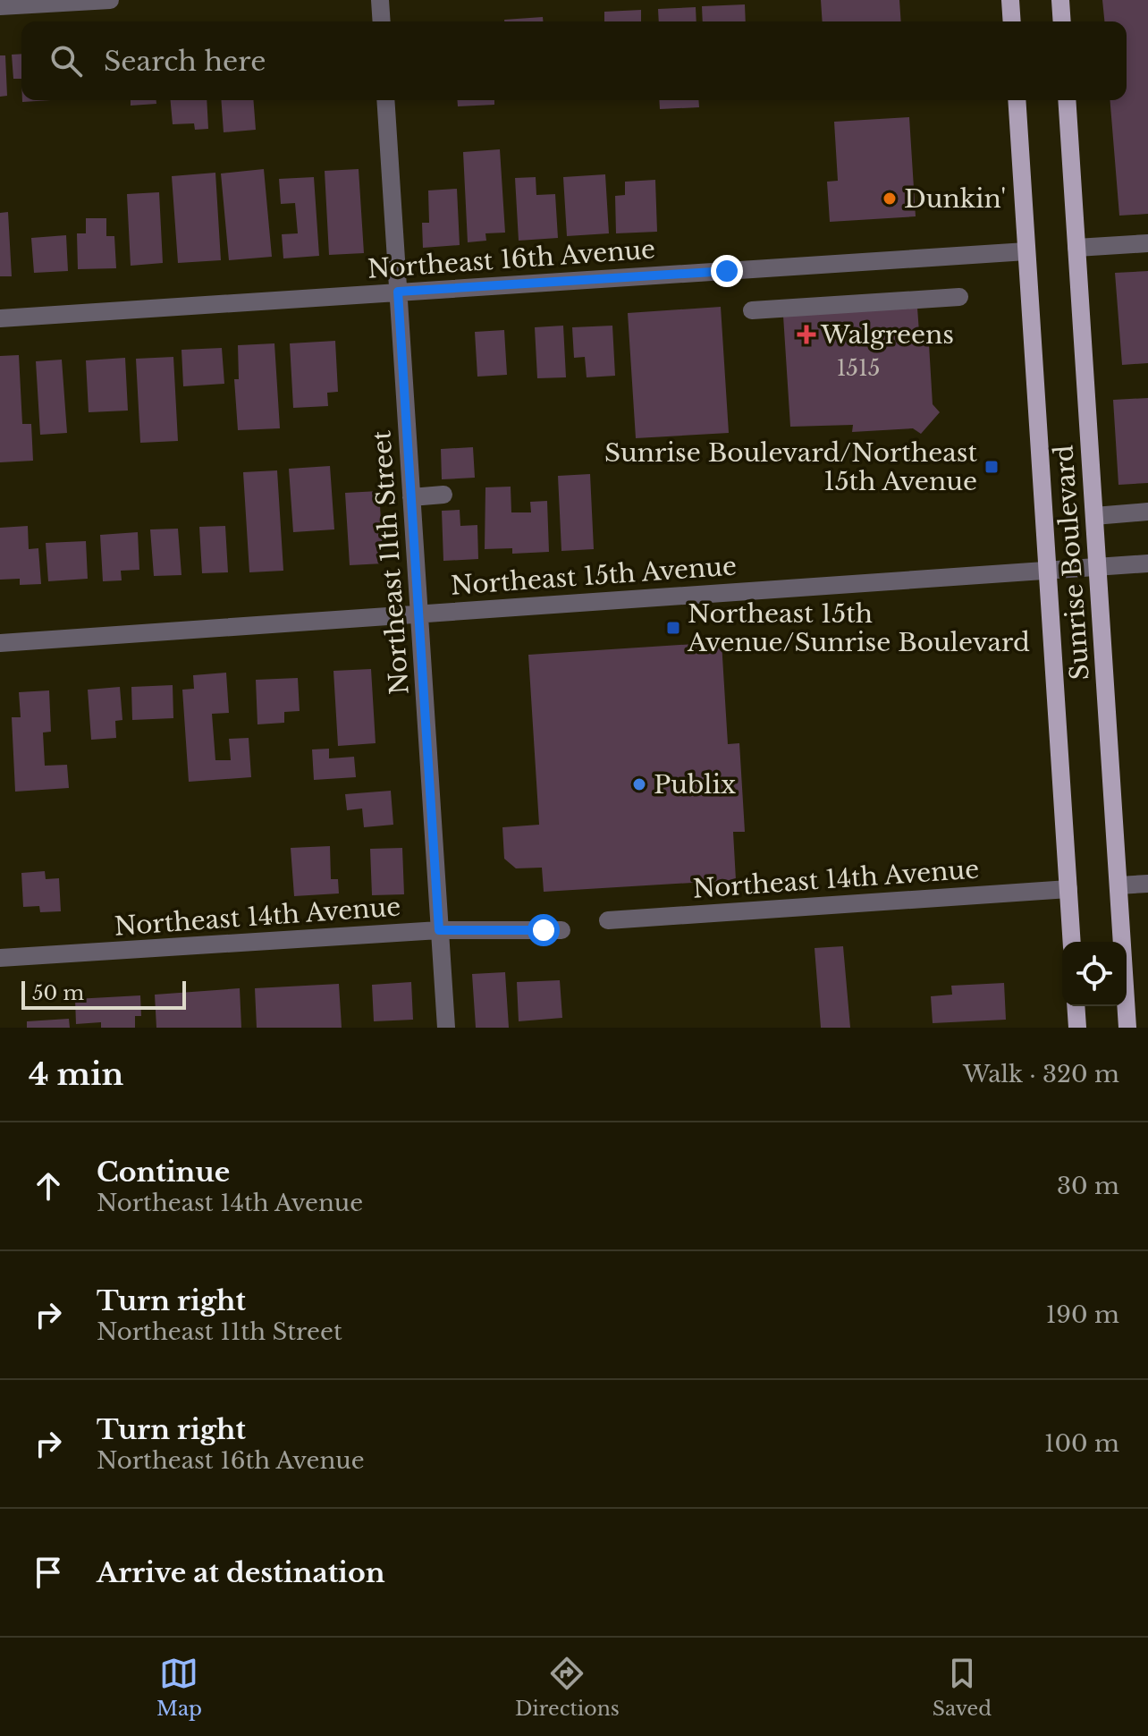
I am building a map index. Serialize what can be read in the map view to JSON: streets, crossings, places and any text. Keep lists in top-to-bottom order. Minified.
{"streets":{"main road":["Sunrise Boulevard"],"street":["Northeast 16th Avenue","Northeast 11th Street","Northeast 15th Avenue","Northeast 14th Avenue"]},"crossings":[["Northeast 16th Avenue","Northeast 11th Street"],["Northeast 16th Avenue","Sunrise Boulevard"],["Northeast 11th Street","Northeast 15th Avenue"],["Northeast 11th Street","Northeast 14th Avenue"],["Sunrise Boulevard","Northeast 15th Avenue"],["Sunrise Boulevard","Northeast 14th Avenue"]],"places":{"other":["Dunkin'","Publix"],"health":["Walgreens"],"transit":["Sunrise Boulevard/Northeast 15th Avenue","Northeast 15th Avenue/Sunrise Boulevard"]},"house_numbers":["1515"],"scale_bar":"50 m","page":{"search":"Search here","scale":"50 m","heading":["4 min","Walk · 320 m"],"list":[["Continue","Northeast 14th Avenue","30 m"],["Turn right","Northeast 11th Street","190 m"],["Turn right","Northeast 16th Avenue","100 m"],"Arrive at destination"],"nav":["Map","Directions","Saved"]}}
